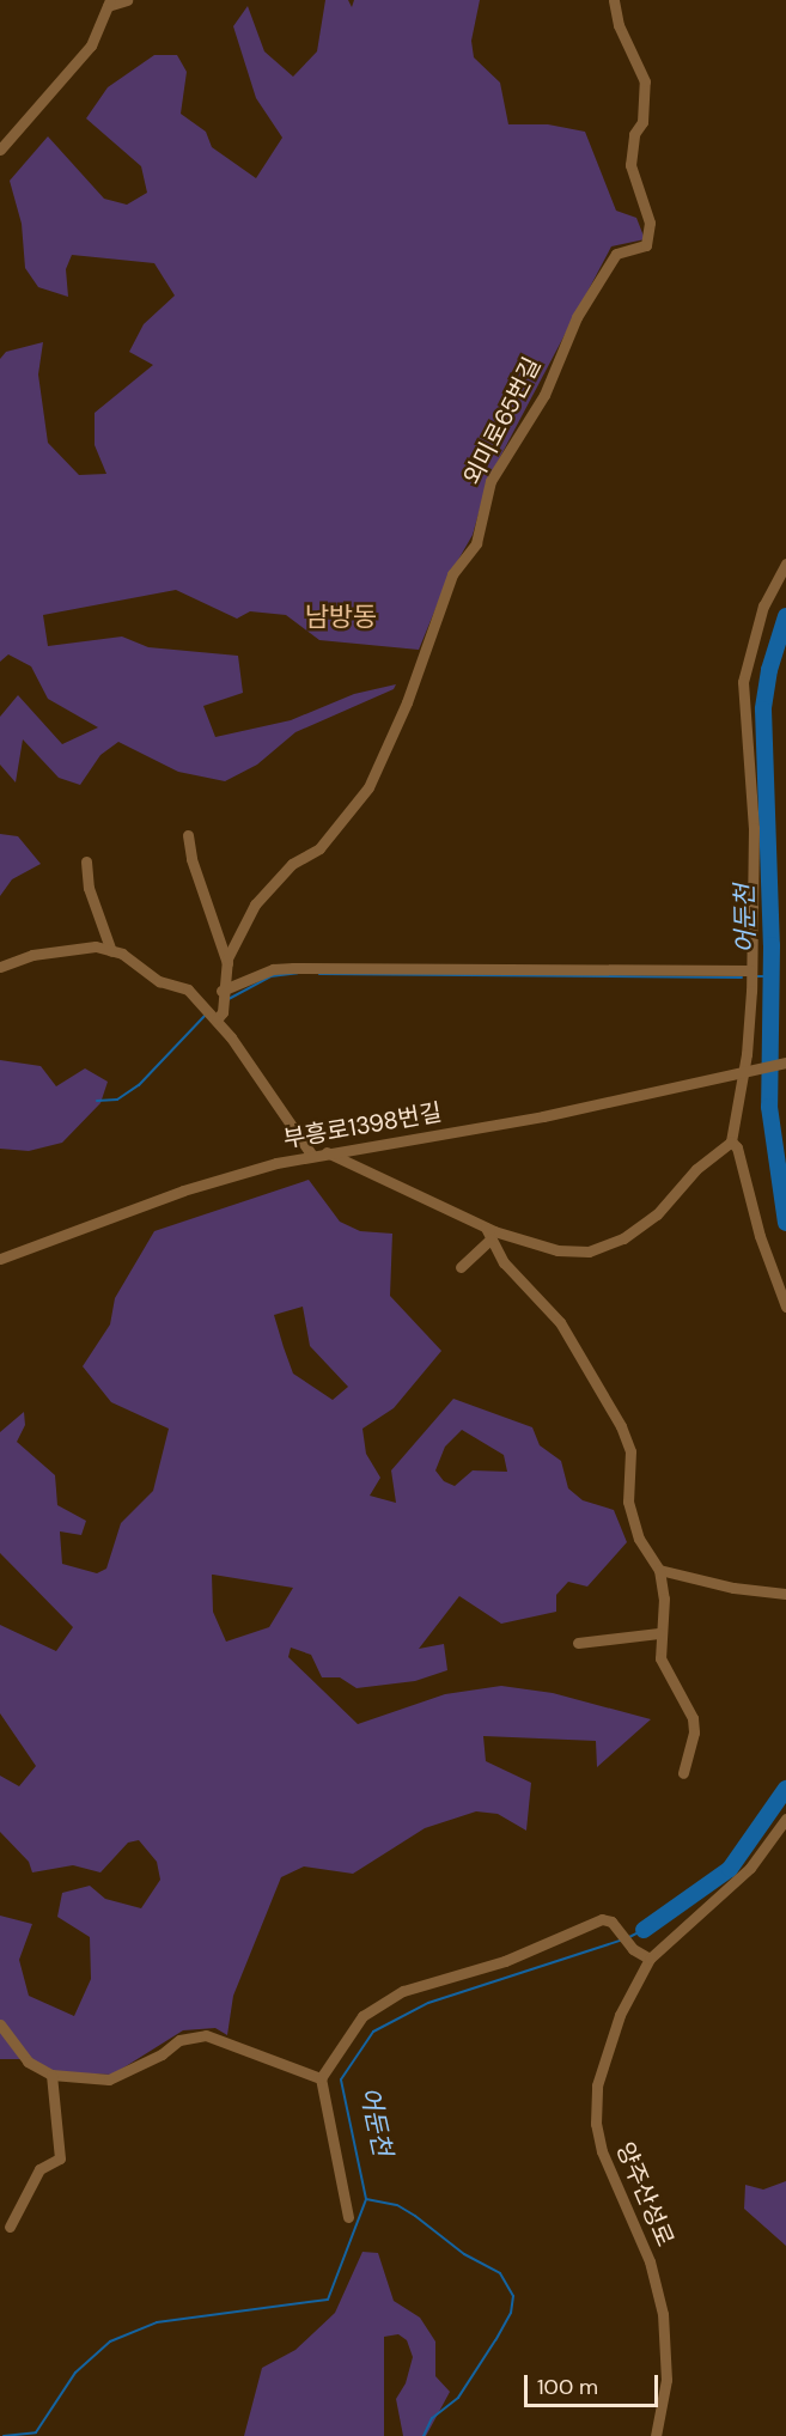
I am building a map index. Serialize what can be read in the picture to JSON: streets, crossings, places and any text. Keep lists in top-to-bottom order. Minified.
{"streets":{"street":["외미로65번길","부흥로1398번길","양주산성로"]},"districts":["남방동"],"water":["어둔천"],"scale_bar":"100 m"}
